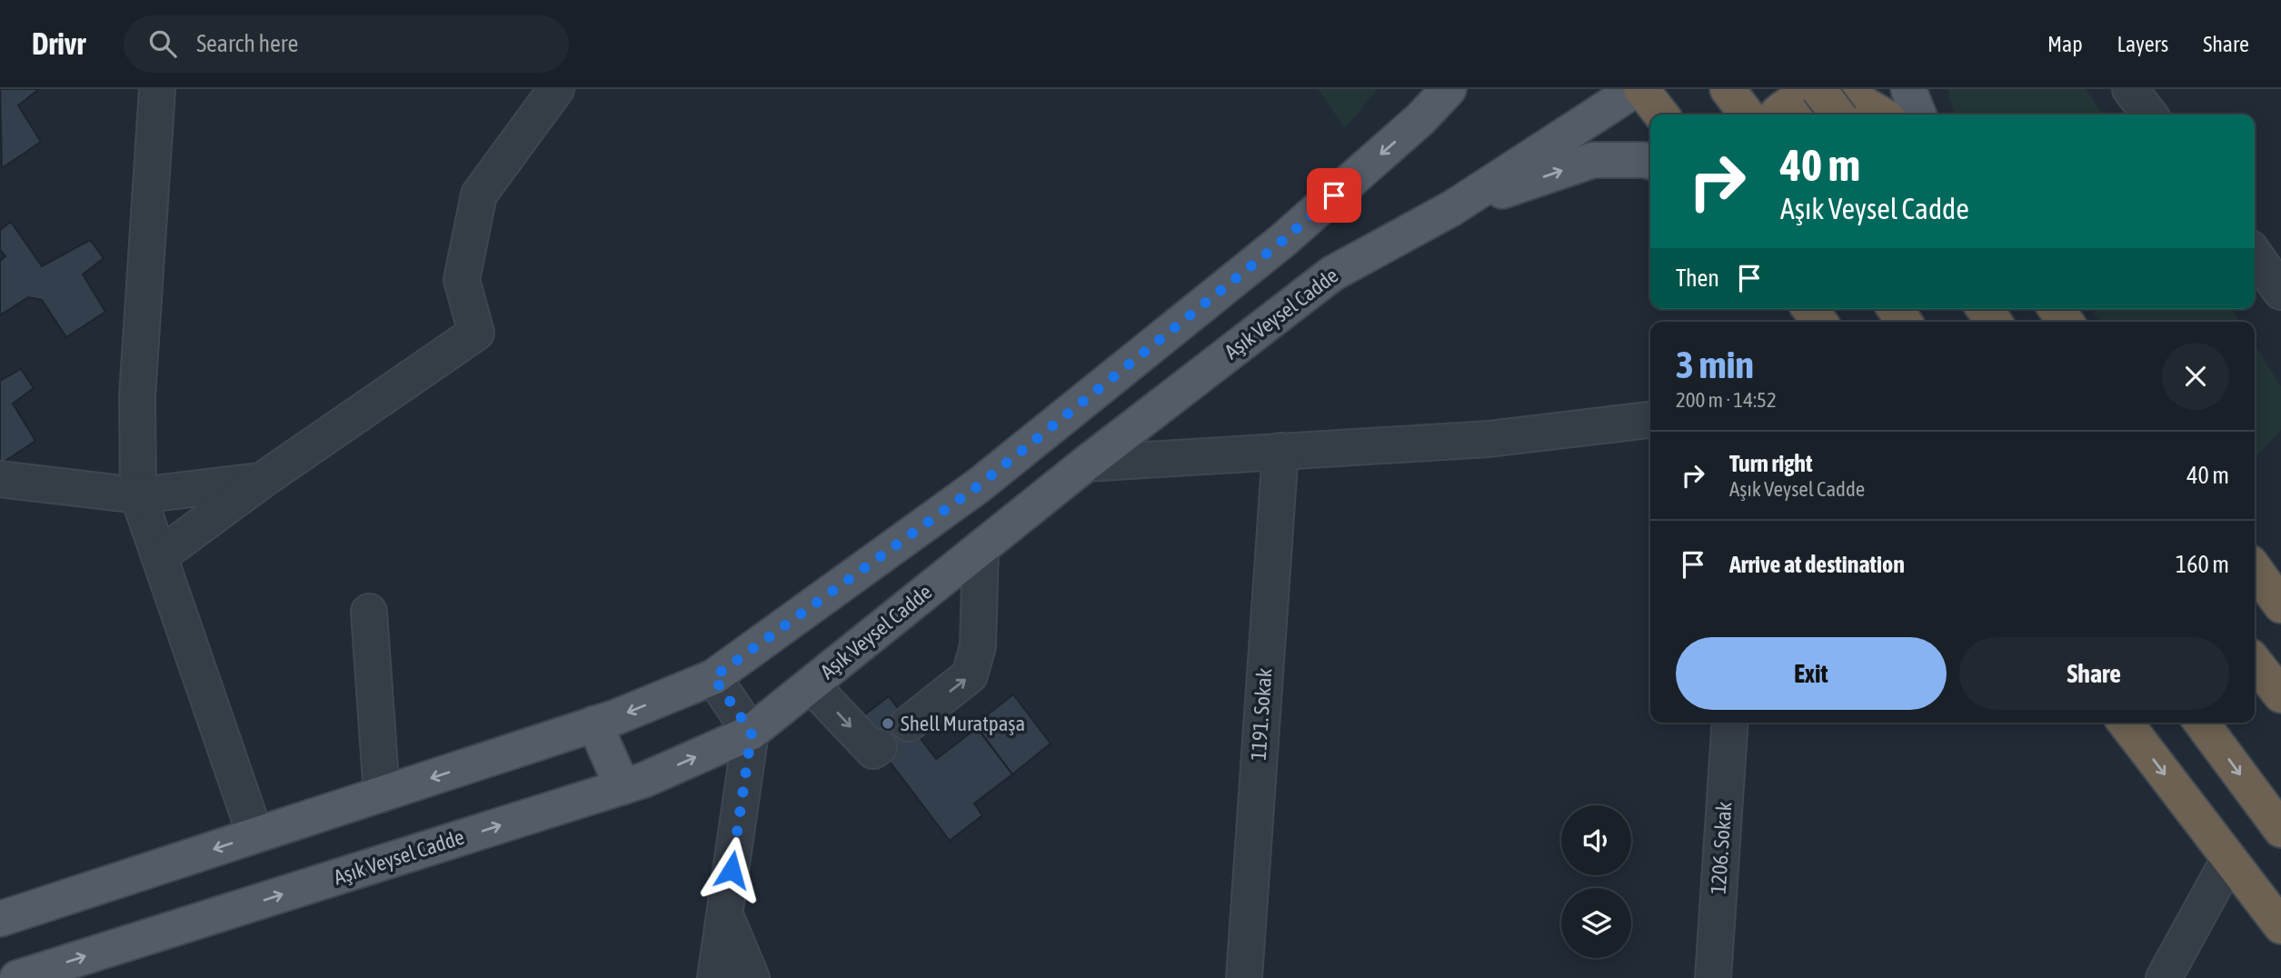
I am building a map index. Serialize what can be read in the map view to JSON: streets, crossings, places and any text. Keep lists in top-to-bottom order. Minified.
{"streets":{"main road":["Aşık Veysel Cadde"],"street":["1191. Sokak","1206. Sokak"]},"places":["Shell Muratpaşa"],"page":{"header":"Drivr","search":"Search here","nav":["Map","Layers","Share"],"turn":["40 m","Aşık Veysel Cadde"],"then":"Then","heading":["3 min","200 m · 14:52"],"list":[{"name":"Turn right","note":"Aşık Veysel Cadde","value":"40 m"},{"name":"Arrive at destination","value":"160 m"}],"buttons":["Exit","Share"]}}
